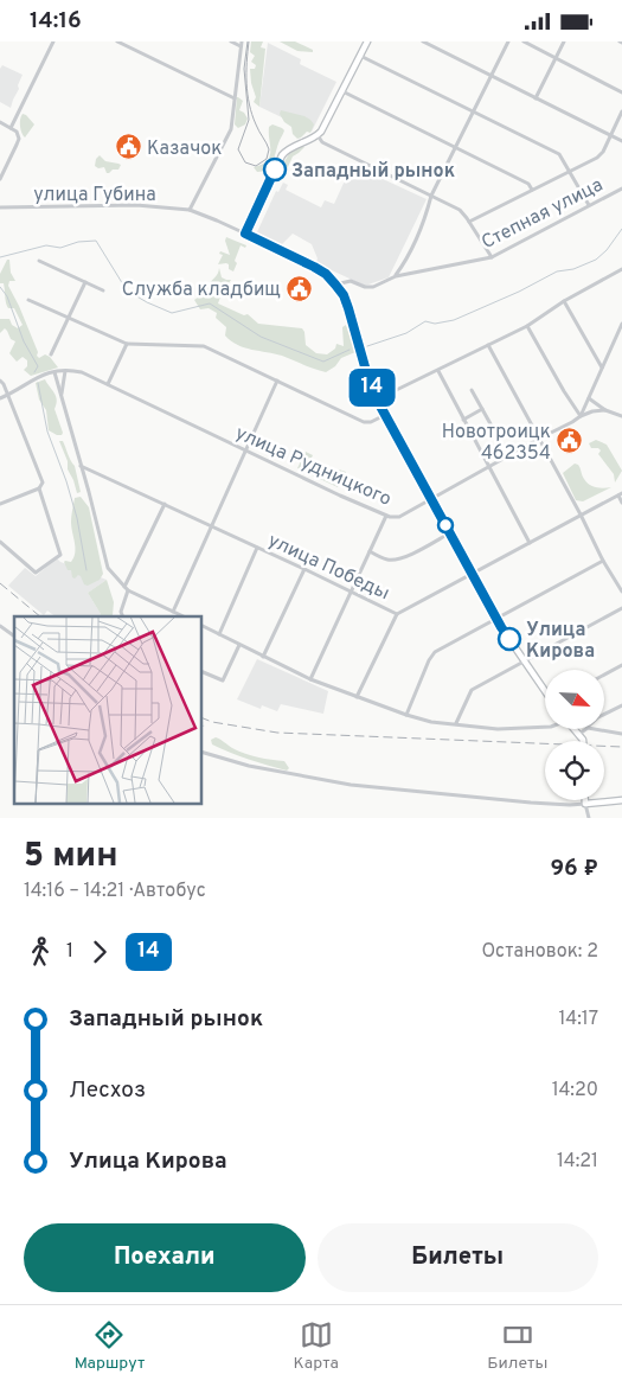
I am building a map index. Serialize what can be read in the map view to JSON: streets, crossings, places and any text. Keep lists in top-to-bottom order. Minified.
{"streets":{"street":["улица Губина","Степная улица","улица Рудницкого","улица Победы"]},"places":{"public building":["Казачок","Служба кладбищ","Новотроицк 462354"],"other":["Западный рынок","Улица Кирова"]},"lines":["bus line 14"],"north":"bottom right","page":{"status":"14:16","on_map":"14","heading":["5 мин","14:16 – 14:21 · Автобус","96 ₽"],"legs":["1","14","Остановок: 2"],"list":[{"name":"Западный рынок","value":"14:17"},{"name":"Лесхоз","value":"14:20"},{"name":"Улица Кирова","value":"14:21"}],"buttons":["Поехали","Билеты"],"tabs":["Маршрут","Карта","Билеты"]}}
